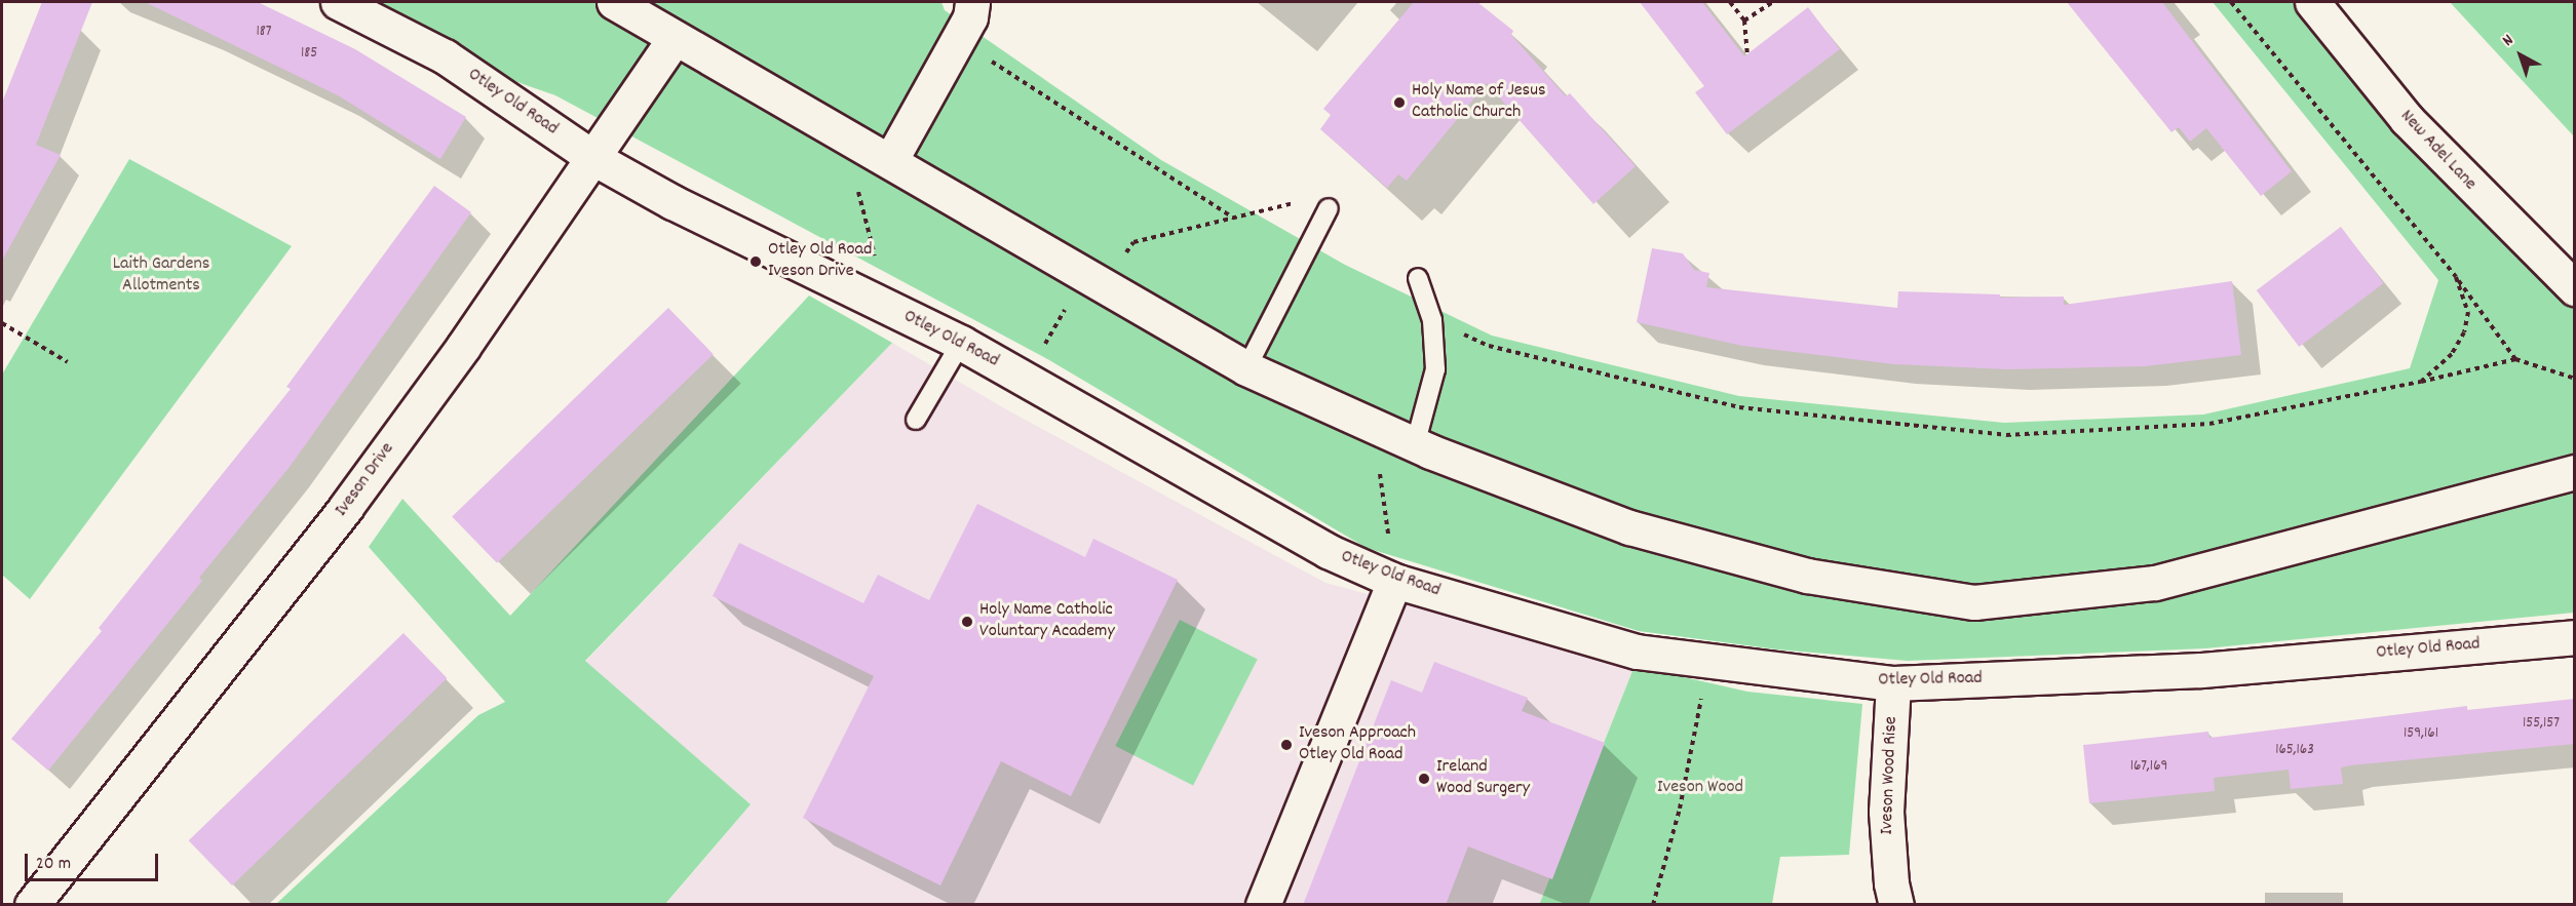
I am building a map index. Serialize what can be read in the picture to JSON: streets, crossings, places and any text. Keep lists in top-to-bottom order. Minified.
{"streets":{"street":["Otley Old Road","New Adel Lane","Iveson Drive","Iveson Wood Rise"]},"crossings":[["Otley Old Road","Iveson Drive"],["Otley Old Road","Iveson Wood Rise"]],"parks":["Laith Gardens Allotments","Iveson Wood"],"places":["Holy Name of Jesus Catholic Church","Otley Old Road Iveson Drive","Holy Name Catholic Voluntary Academy","Iveson Approach Otley Old Road","Ireland Wood Surgery"],"house_numbers":["187","185","155,157","159,161","165,163","167,169"],"scale_bar":"20 m","north":"top left"}
